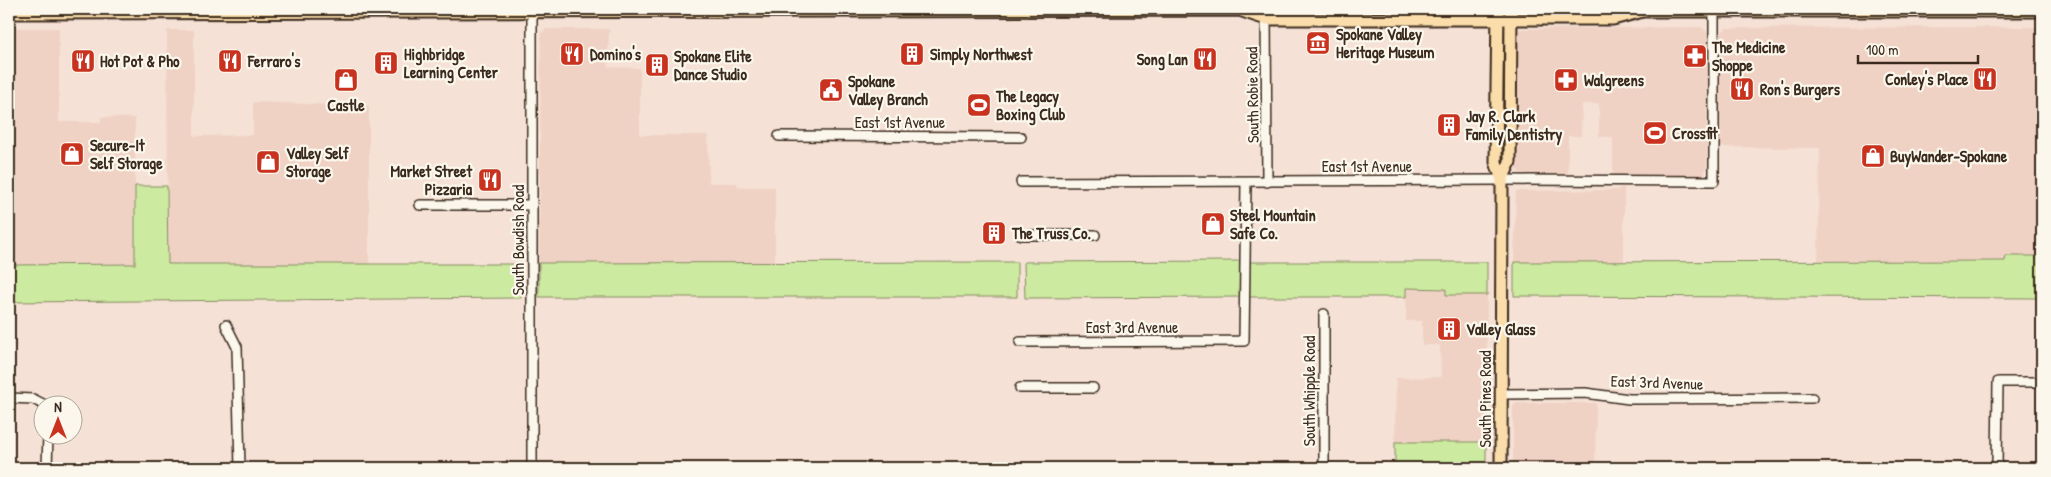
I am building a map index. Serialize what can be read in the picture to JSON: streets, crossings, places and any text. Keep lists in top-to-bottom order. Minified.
{"streets":{"main road":["South Pines Road"],"street":["South Robie Road","East 1st Avenue","South Bowdish Road","East 3rd Avenue","South Whipple Road"]},"crossings":[["South Robie Road","East 1st Avenue"],["East 1st Avenue","East 3rd Avenue"],["East 1st Avenue","South Pines Road"],["East 3rd Avenue","South Pines Road"]],"places":{"museum":["Spokane Valley Heritage Museum"],"restaurant":["Domino's","Song Lan","Hot Pot & Pho","Ferraro's","Conley's Place","Ron's Burgers","Market Street Pizzaria"],"building":["Simply Northwest","Highbridge Learning Center","Spokane Elite Dance Studio","Jay R. Clark Family Dentistry","The Truss Co.","Valley Glass"],"pharmacy":["The Medicine Shoppe","Walgreens"],"shop":["Castle","Secure-It Self Storage","BuyWander-Spokane","Valley Self Storage","Steel Mountain Safe Co."],"public building":["Spokane Valley Branch"],"sports":["The Legacy Boxing Club","Crossfit"]},"scale_bar":"100 m","north":"top"}
